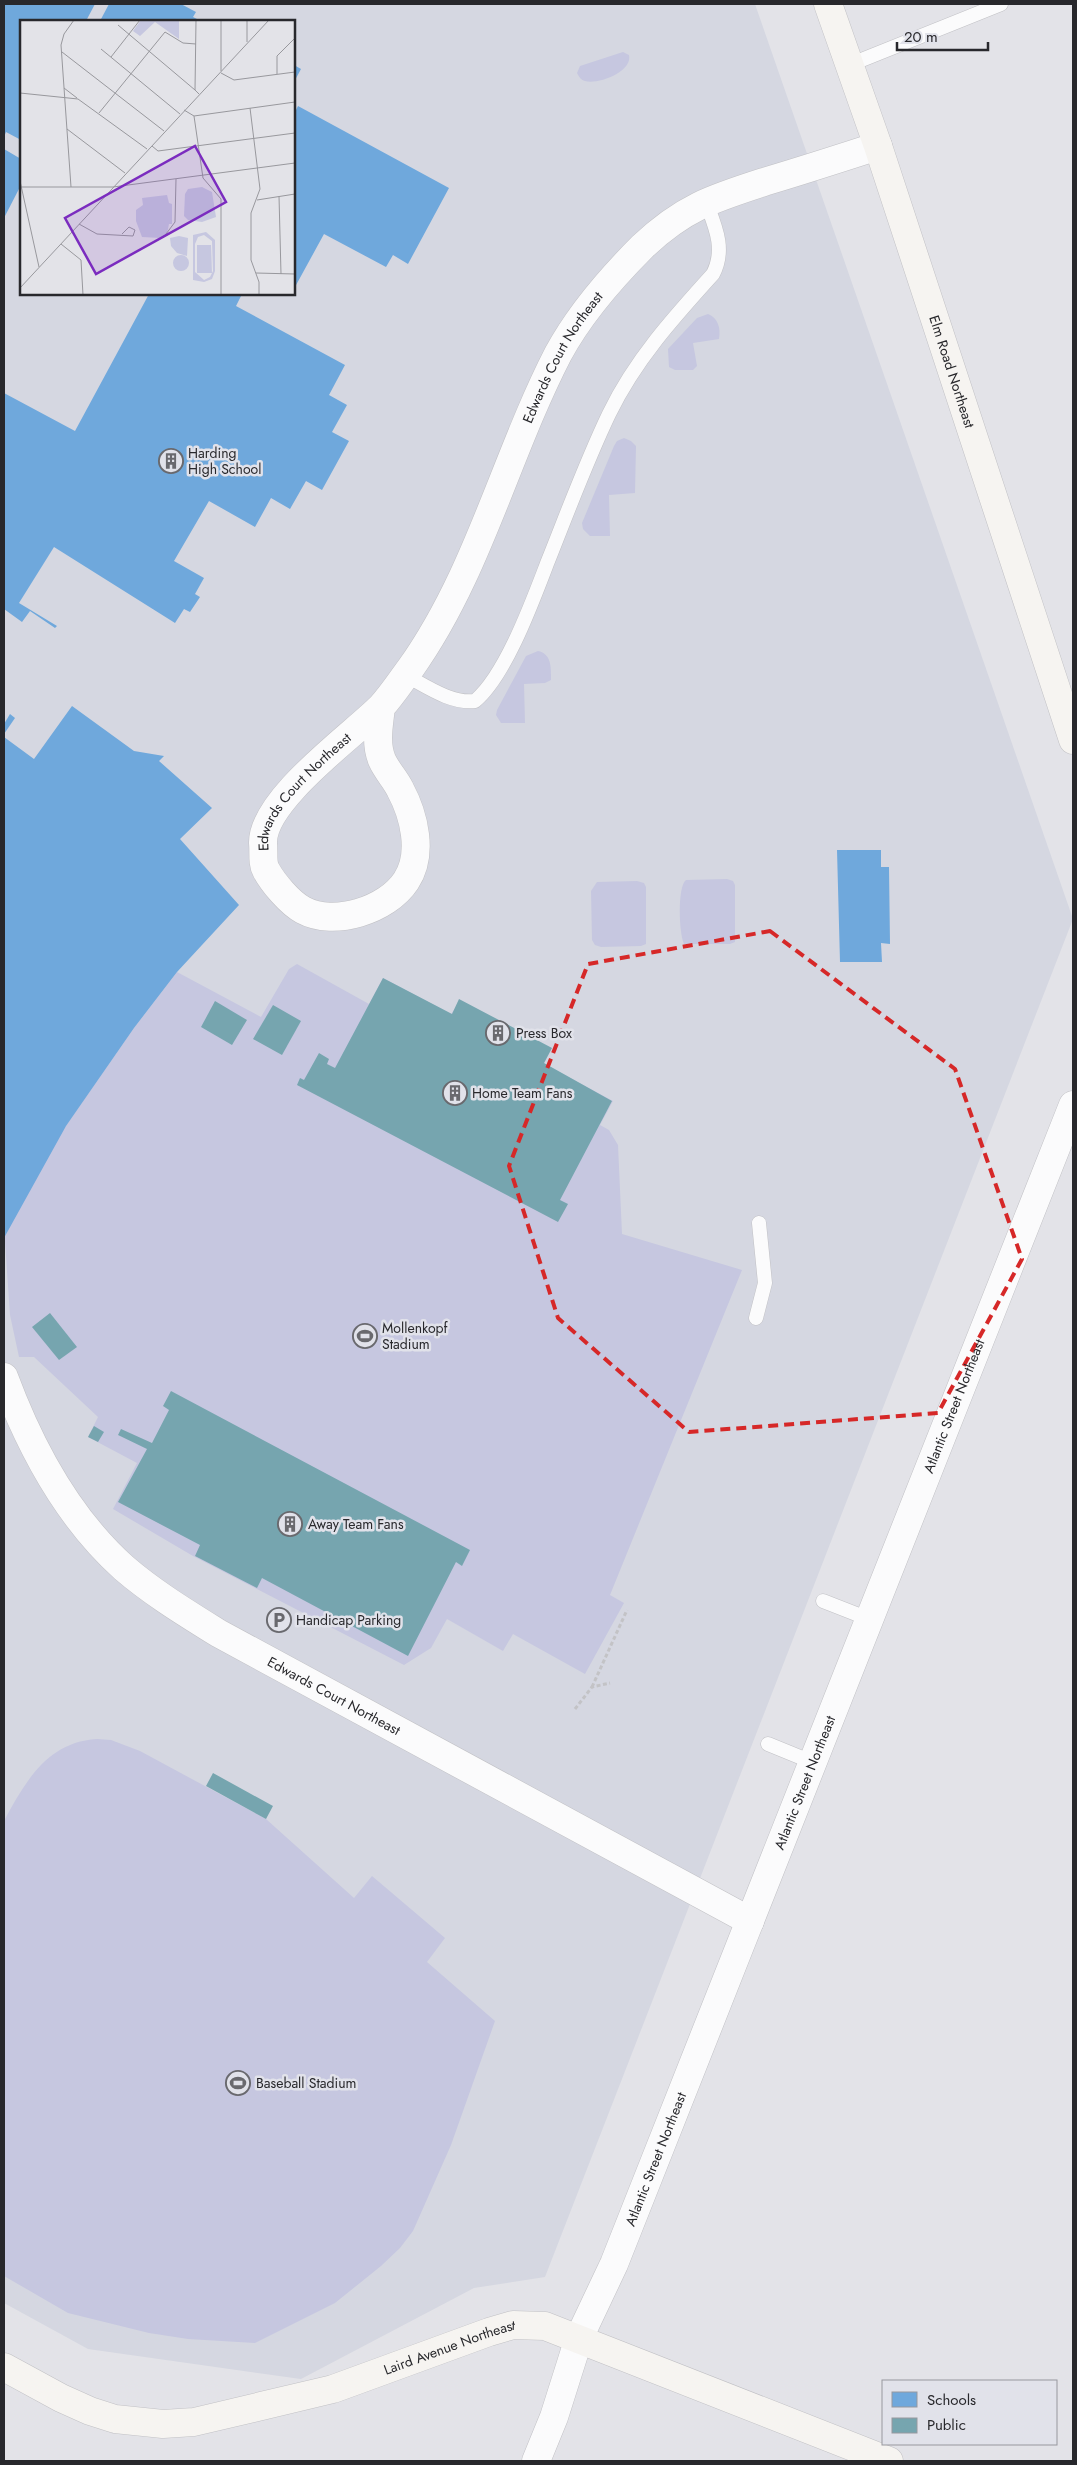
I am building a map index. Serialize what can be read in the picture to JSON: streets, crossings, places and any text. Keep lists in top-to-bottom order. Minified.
{"streets":{"street":["Edwards Court Northeast","Elm Road Northeast","Atlantic Street Northeast","Laird Avenue Northeast"]},"crossings":[["Edwards Court Northeast","Elm Road Northeast"],["Edwards Court Northeast","Atlantic Street Northeast"],["Atlantic Street Northeast","Laird Avenue Northeast"]],"places":{"building":["Harding High School","Press Box","Home Team Fans","Away Team Fans"],"sports":["Mollenkopf Stadium","Baseball Stadium"],"parking":["Handicap Parking"]},"legend":["Schools","Public"],"scale_bar":"20 m"}
